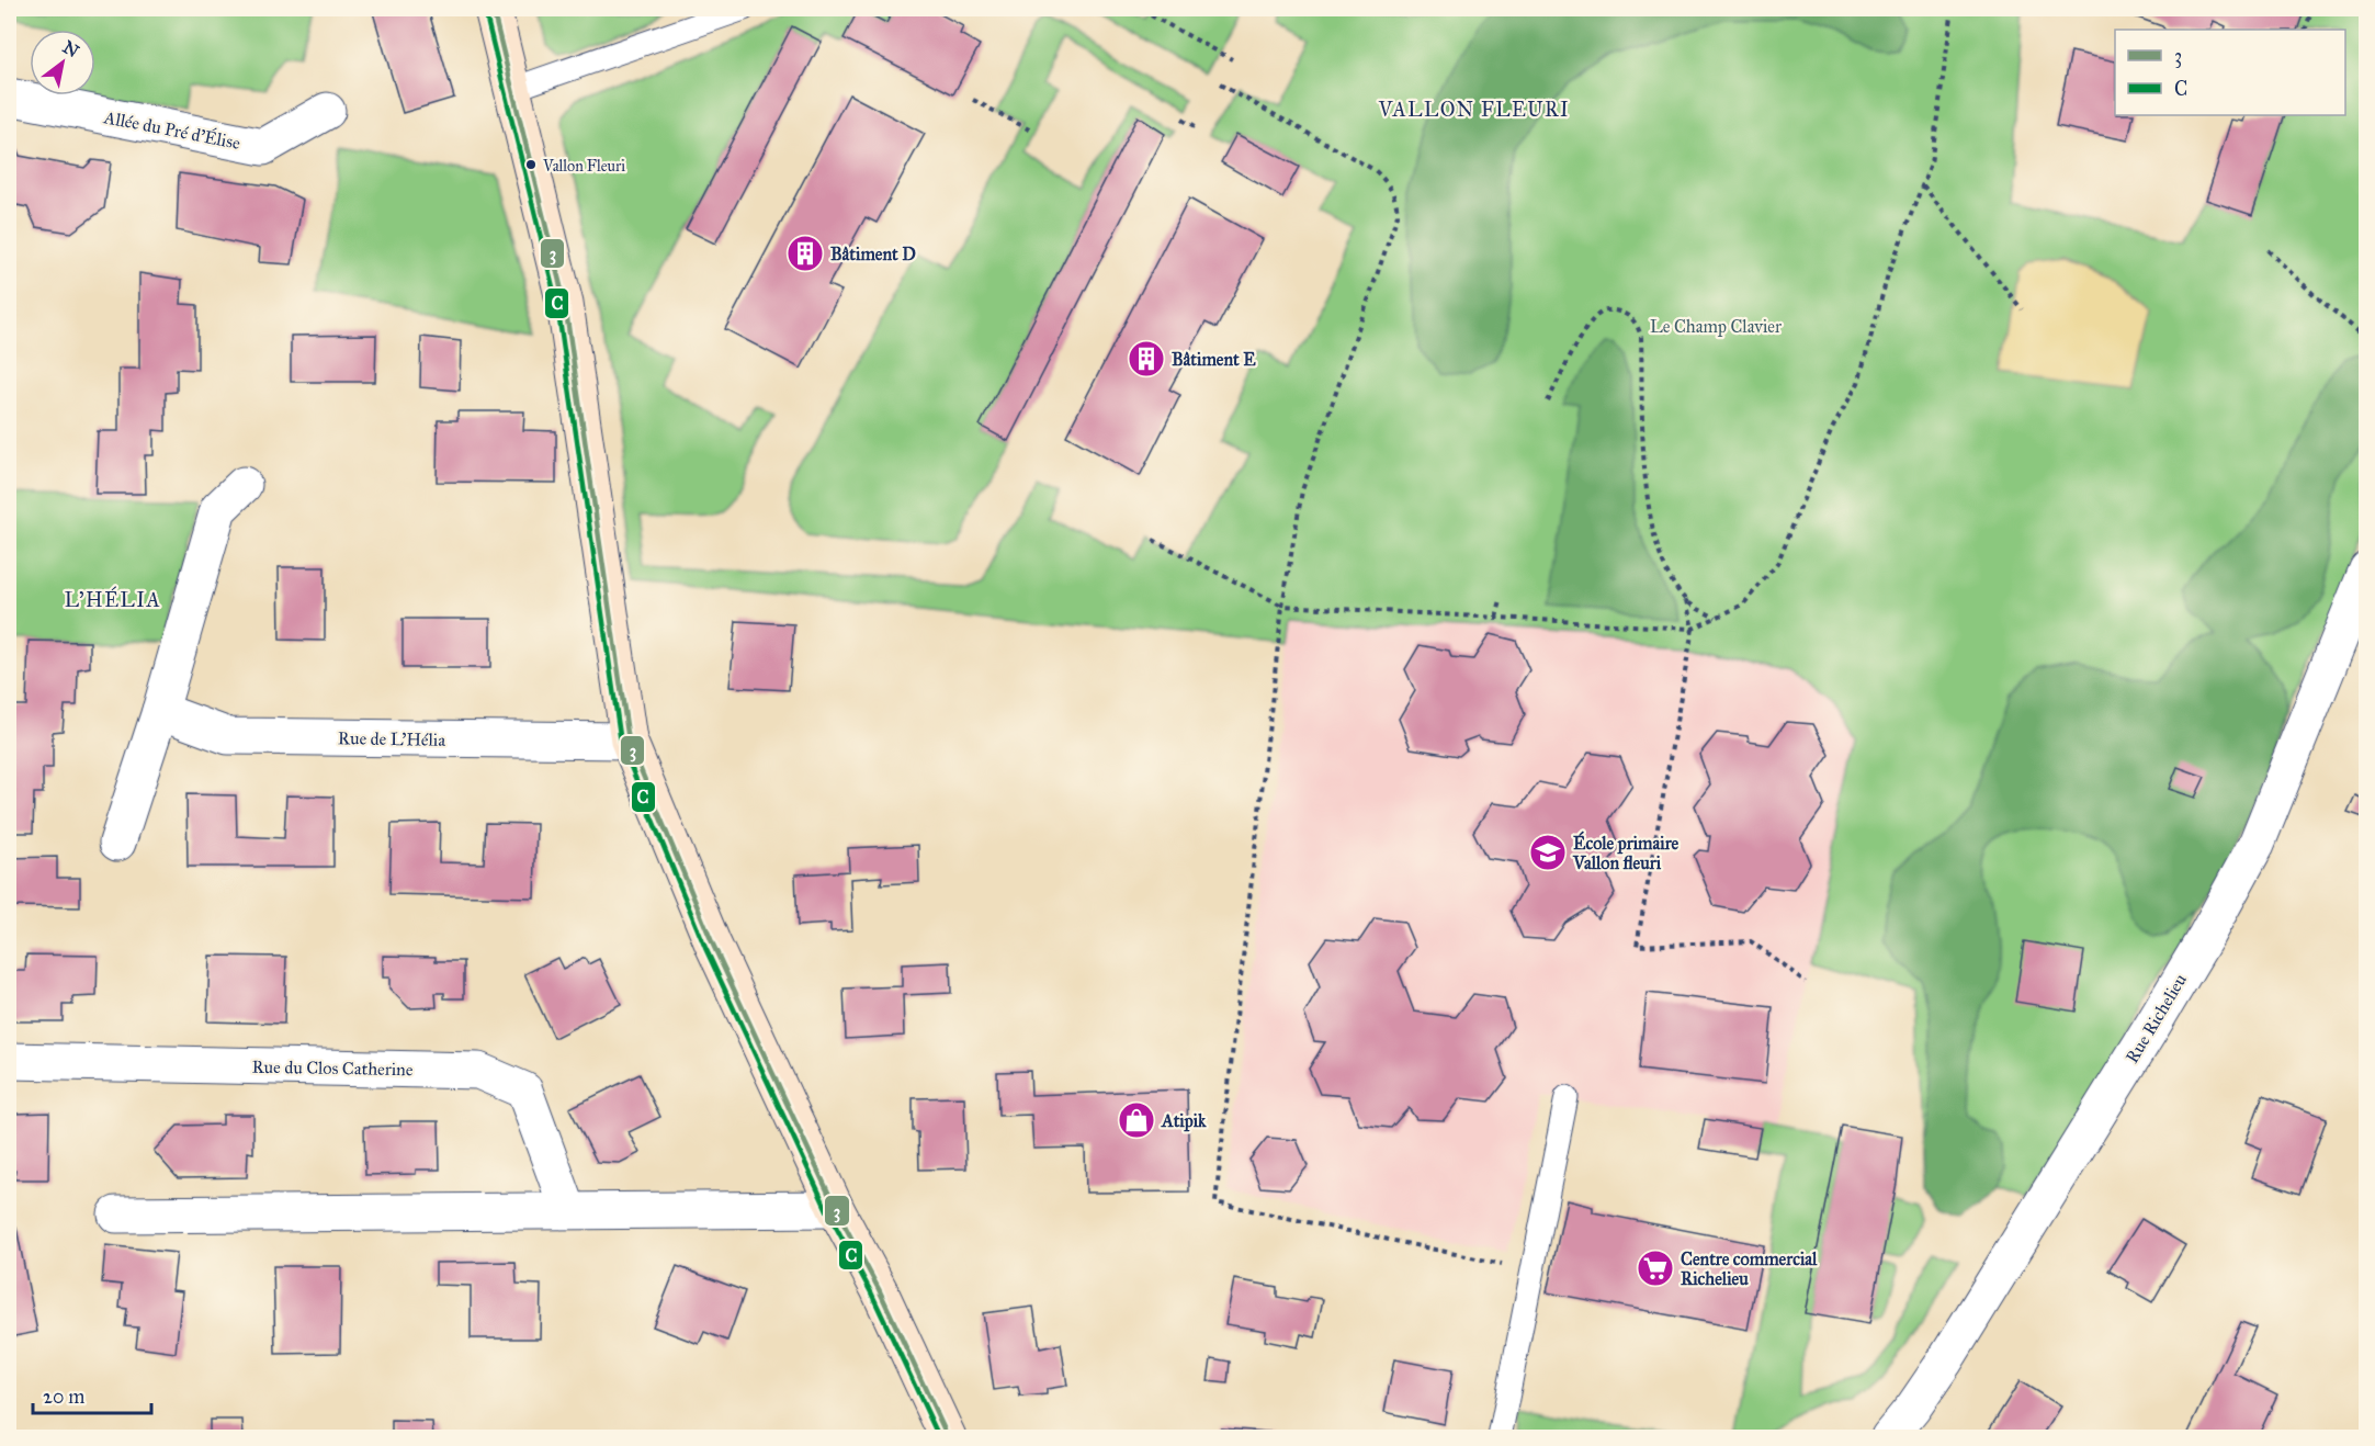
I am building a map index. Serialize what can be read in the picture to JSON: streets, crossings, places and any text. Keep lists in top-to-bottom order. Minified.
{"streets":{"street":["Allée du Pré d'Élise","Rue de L'Hélia","Rue Richelieu","Rue du Clos Catherine"]},"districts":["VALLON FLEURI","L'HÉLIA"],"parks":["Le Champ Clavier"],"places":{"other":["Vallon Fleuri"],"building":["Bâtiment D","Bâtiment E"],"school or university":["École primaire Vallon fleuri"],"shop":["Atipik"],"supermarket":["Centre commercial Richelieu"]},"lines":["transit line 3","transit line C"],"legend":["3","C"],"scale_bar":"20 m","north":"top right"}
